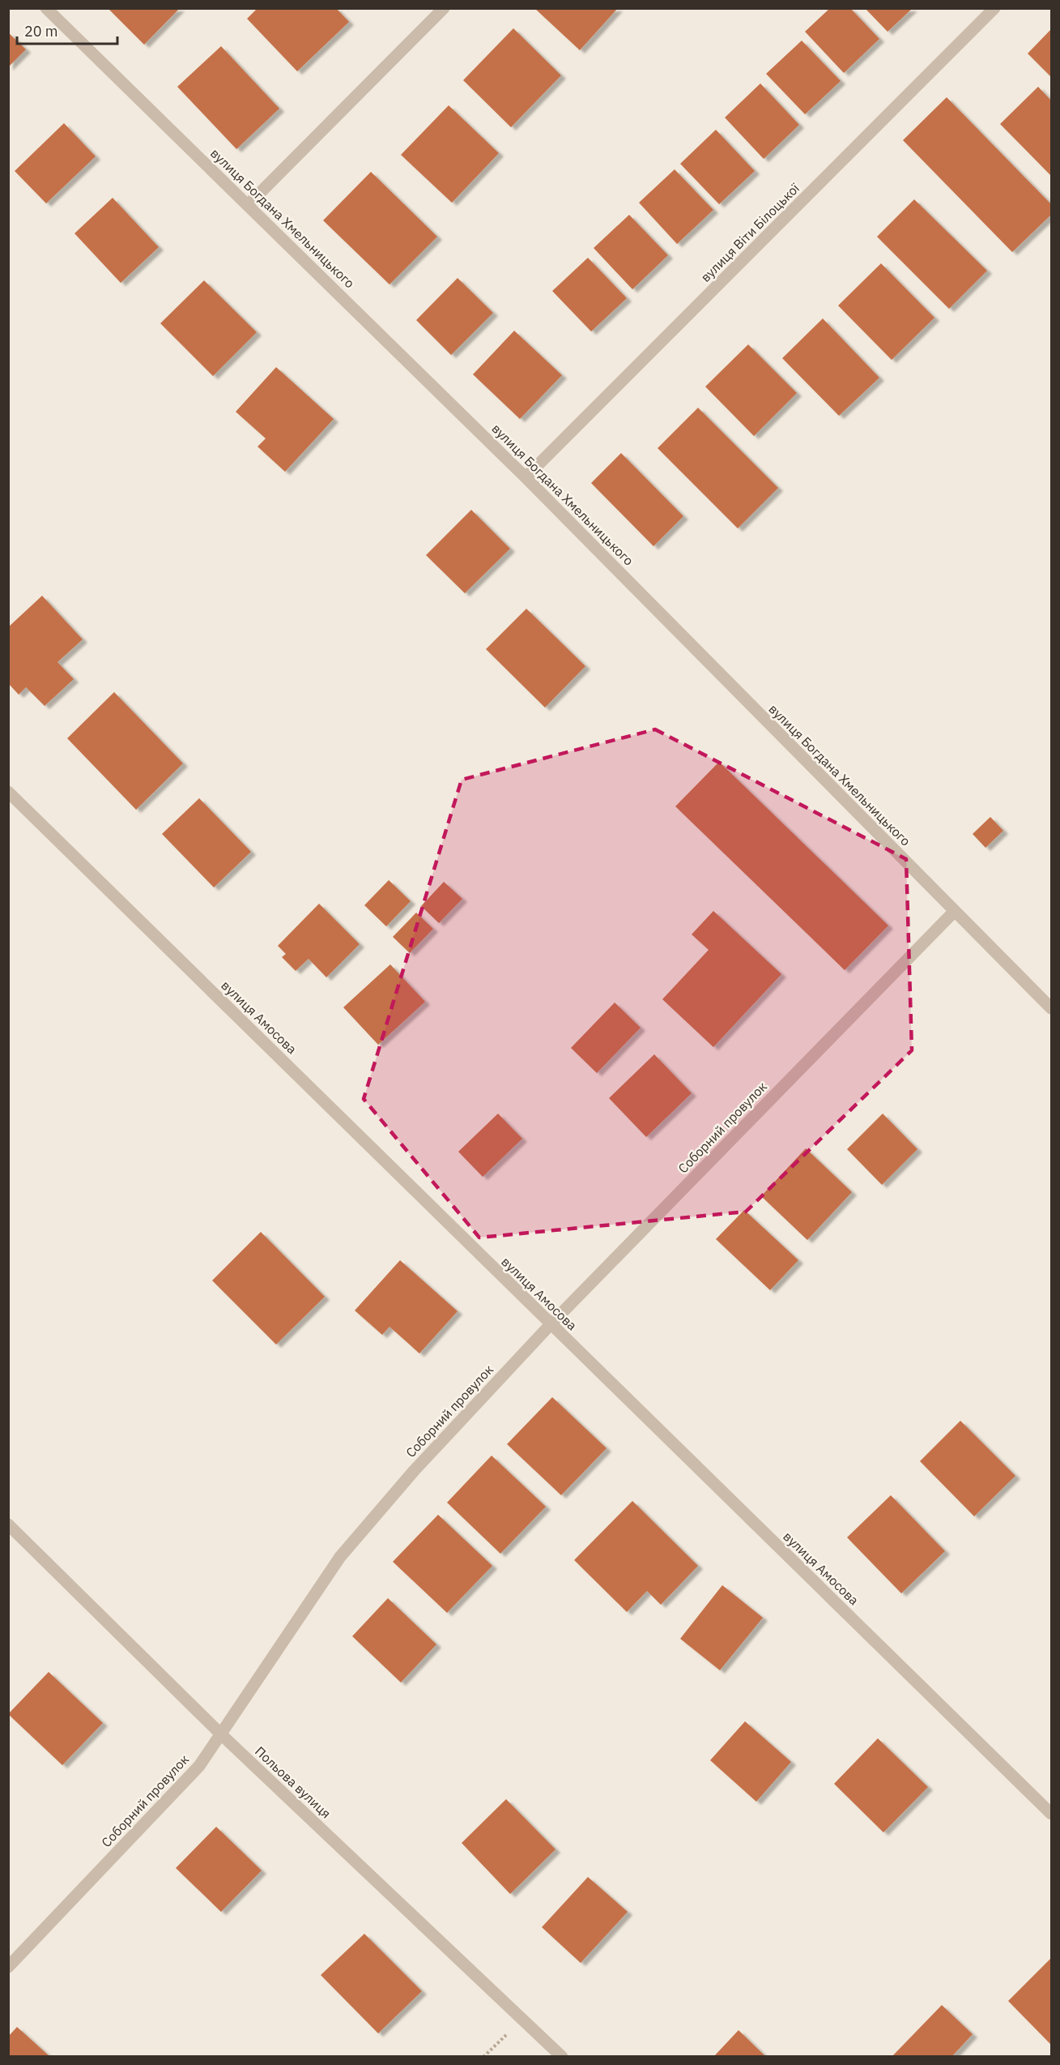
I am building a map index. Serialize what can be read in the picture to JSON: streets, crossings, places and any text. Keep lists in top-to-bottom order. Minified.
{"streets":{"street":["вулиця Богдана Хмельницького","вулиця Віти Білоцької","вулиця Амосова","Соборний провулок","Польова вулиця"]},"crossings":[["вулиця Богдана Хмельницького","вулиця Віти Білоцької"],["вулиця Богдана Хмельницького","Соборний провулок"],["вулиця Амосова","Соборний провулок"],["Соборний провулок","Польова вулиця"]],"scale_bar":"20 m"}
